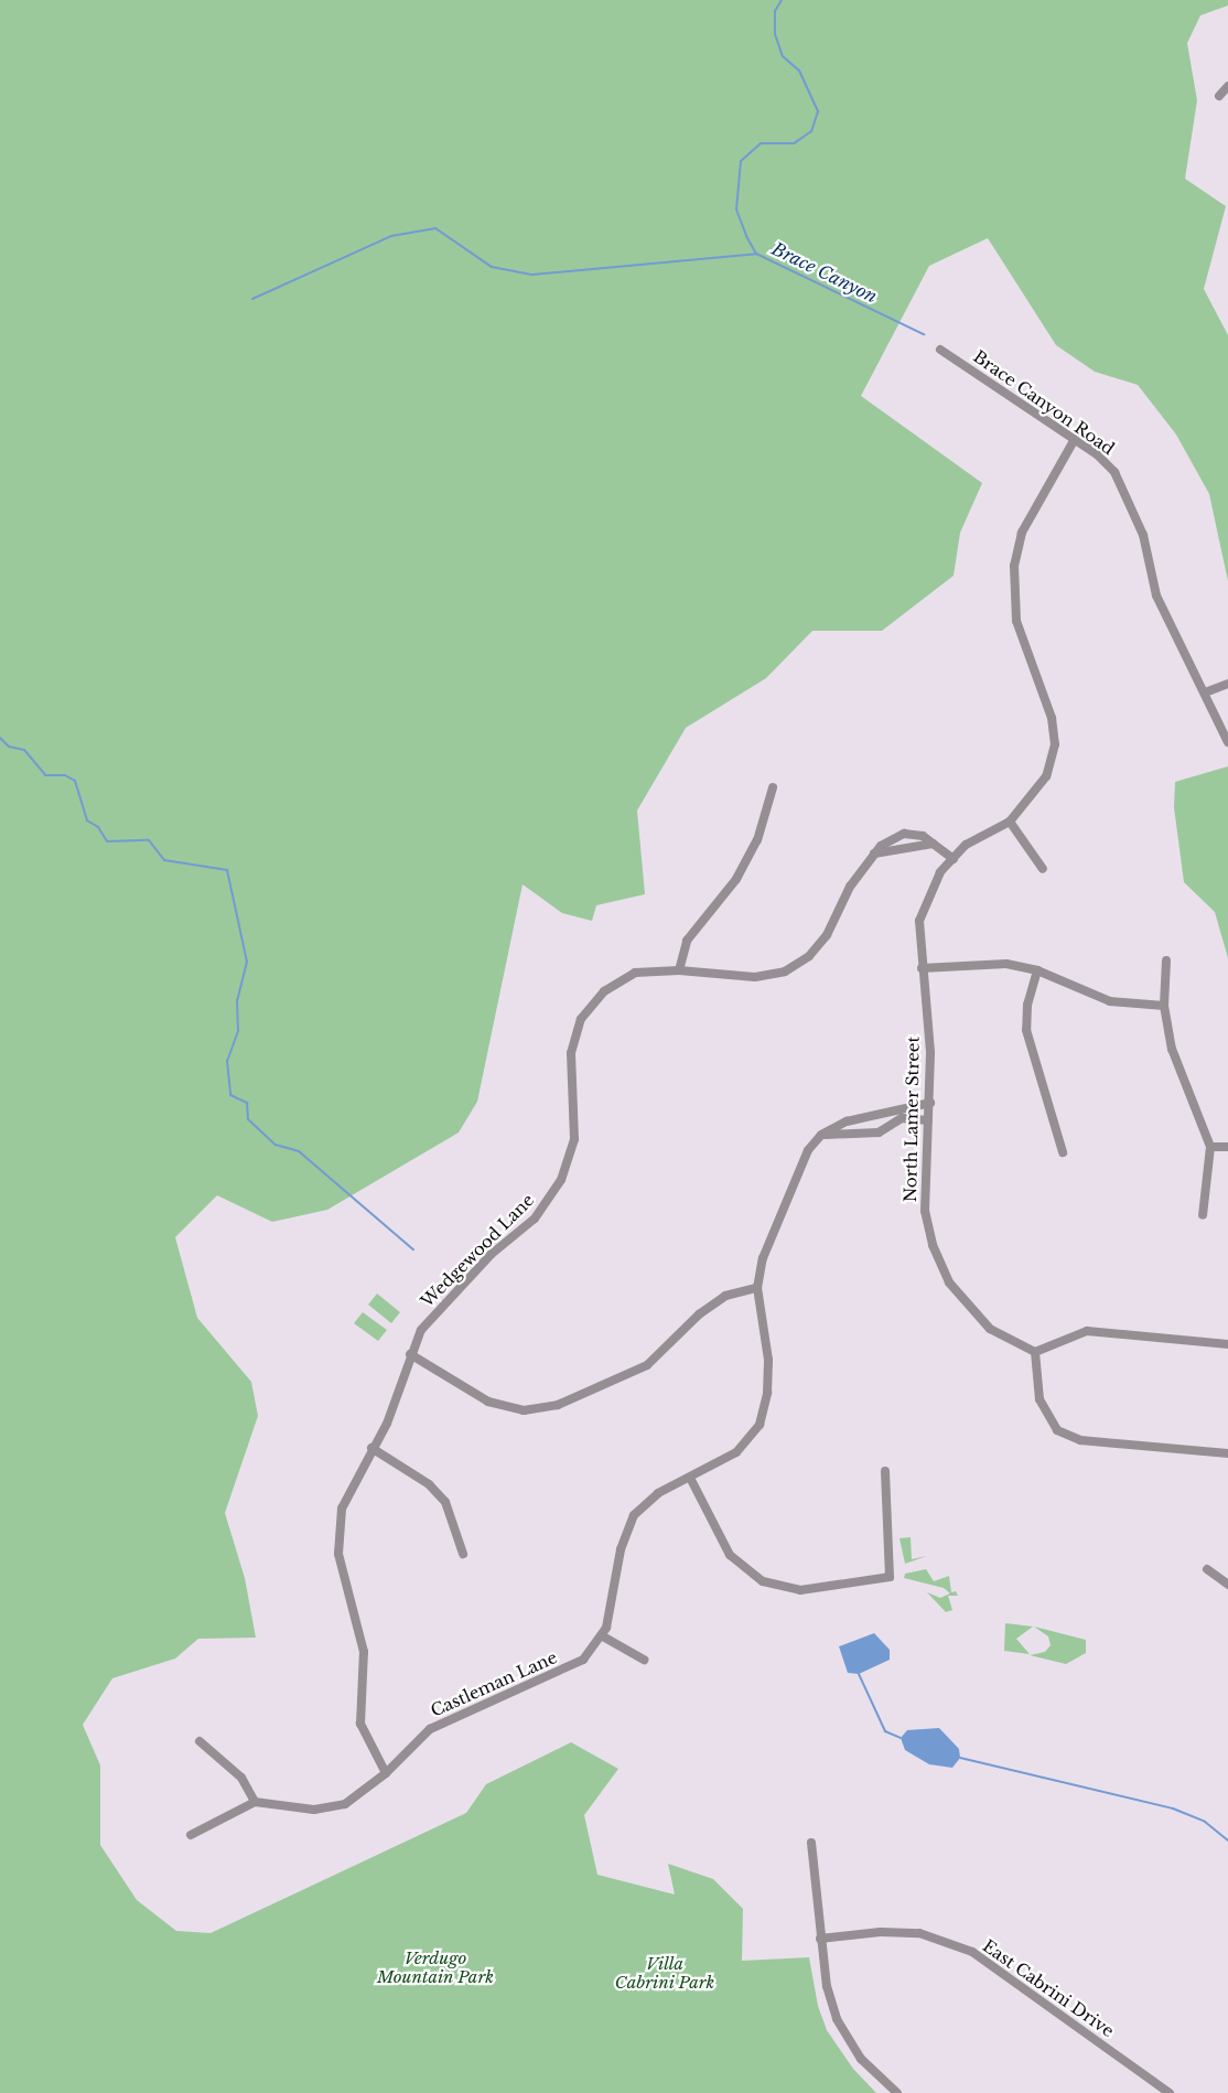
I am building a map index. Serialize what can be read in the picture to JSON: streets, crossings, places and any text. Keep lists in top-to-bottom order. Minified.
{"streets":{"street":["Brace Canyon Road","North Lamer Street","Wedgewood Lane","Castleman Lane","East Cabrini Drive"]},"crossings":[["Brace Canyon Road","North Lamer Street"],["North Lamer Street","Wedgewood Lane"],["Wedgewood Lane","Castleman Lane"]],"water":["Brace Canyon"],"parks":["Verdugo Mountain Park","Villa Cabrini Park"]}
